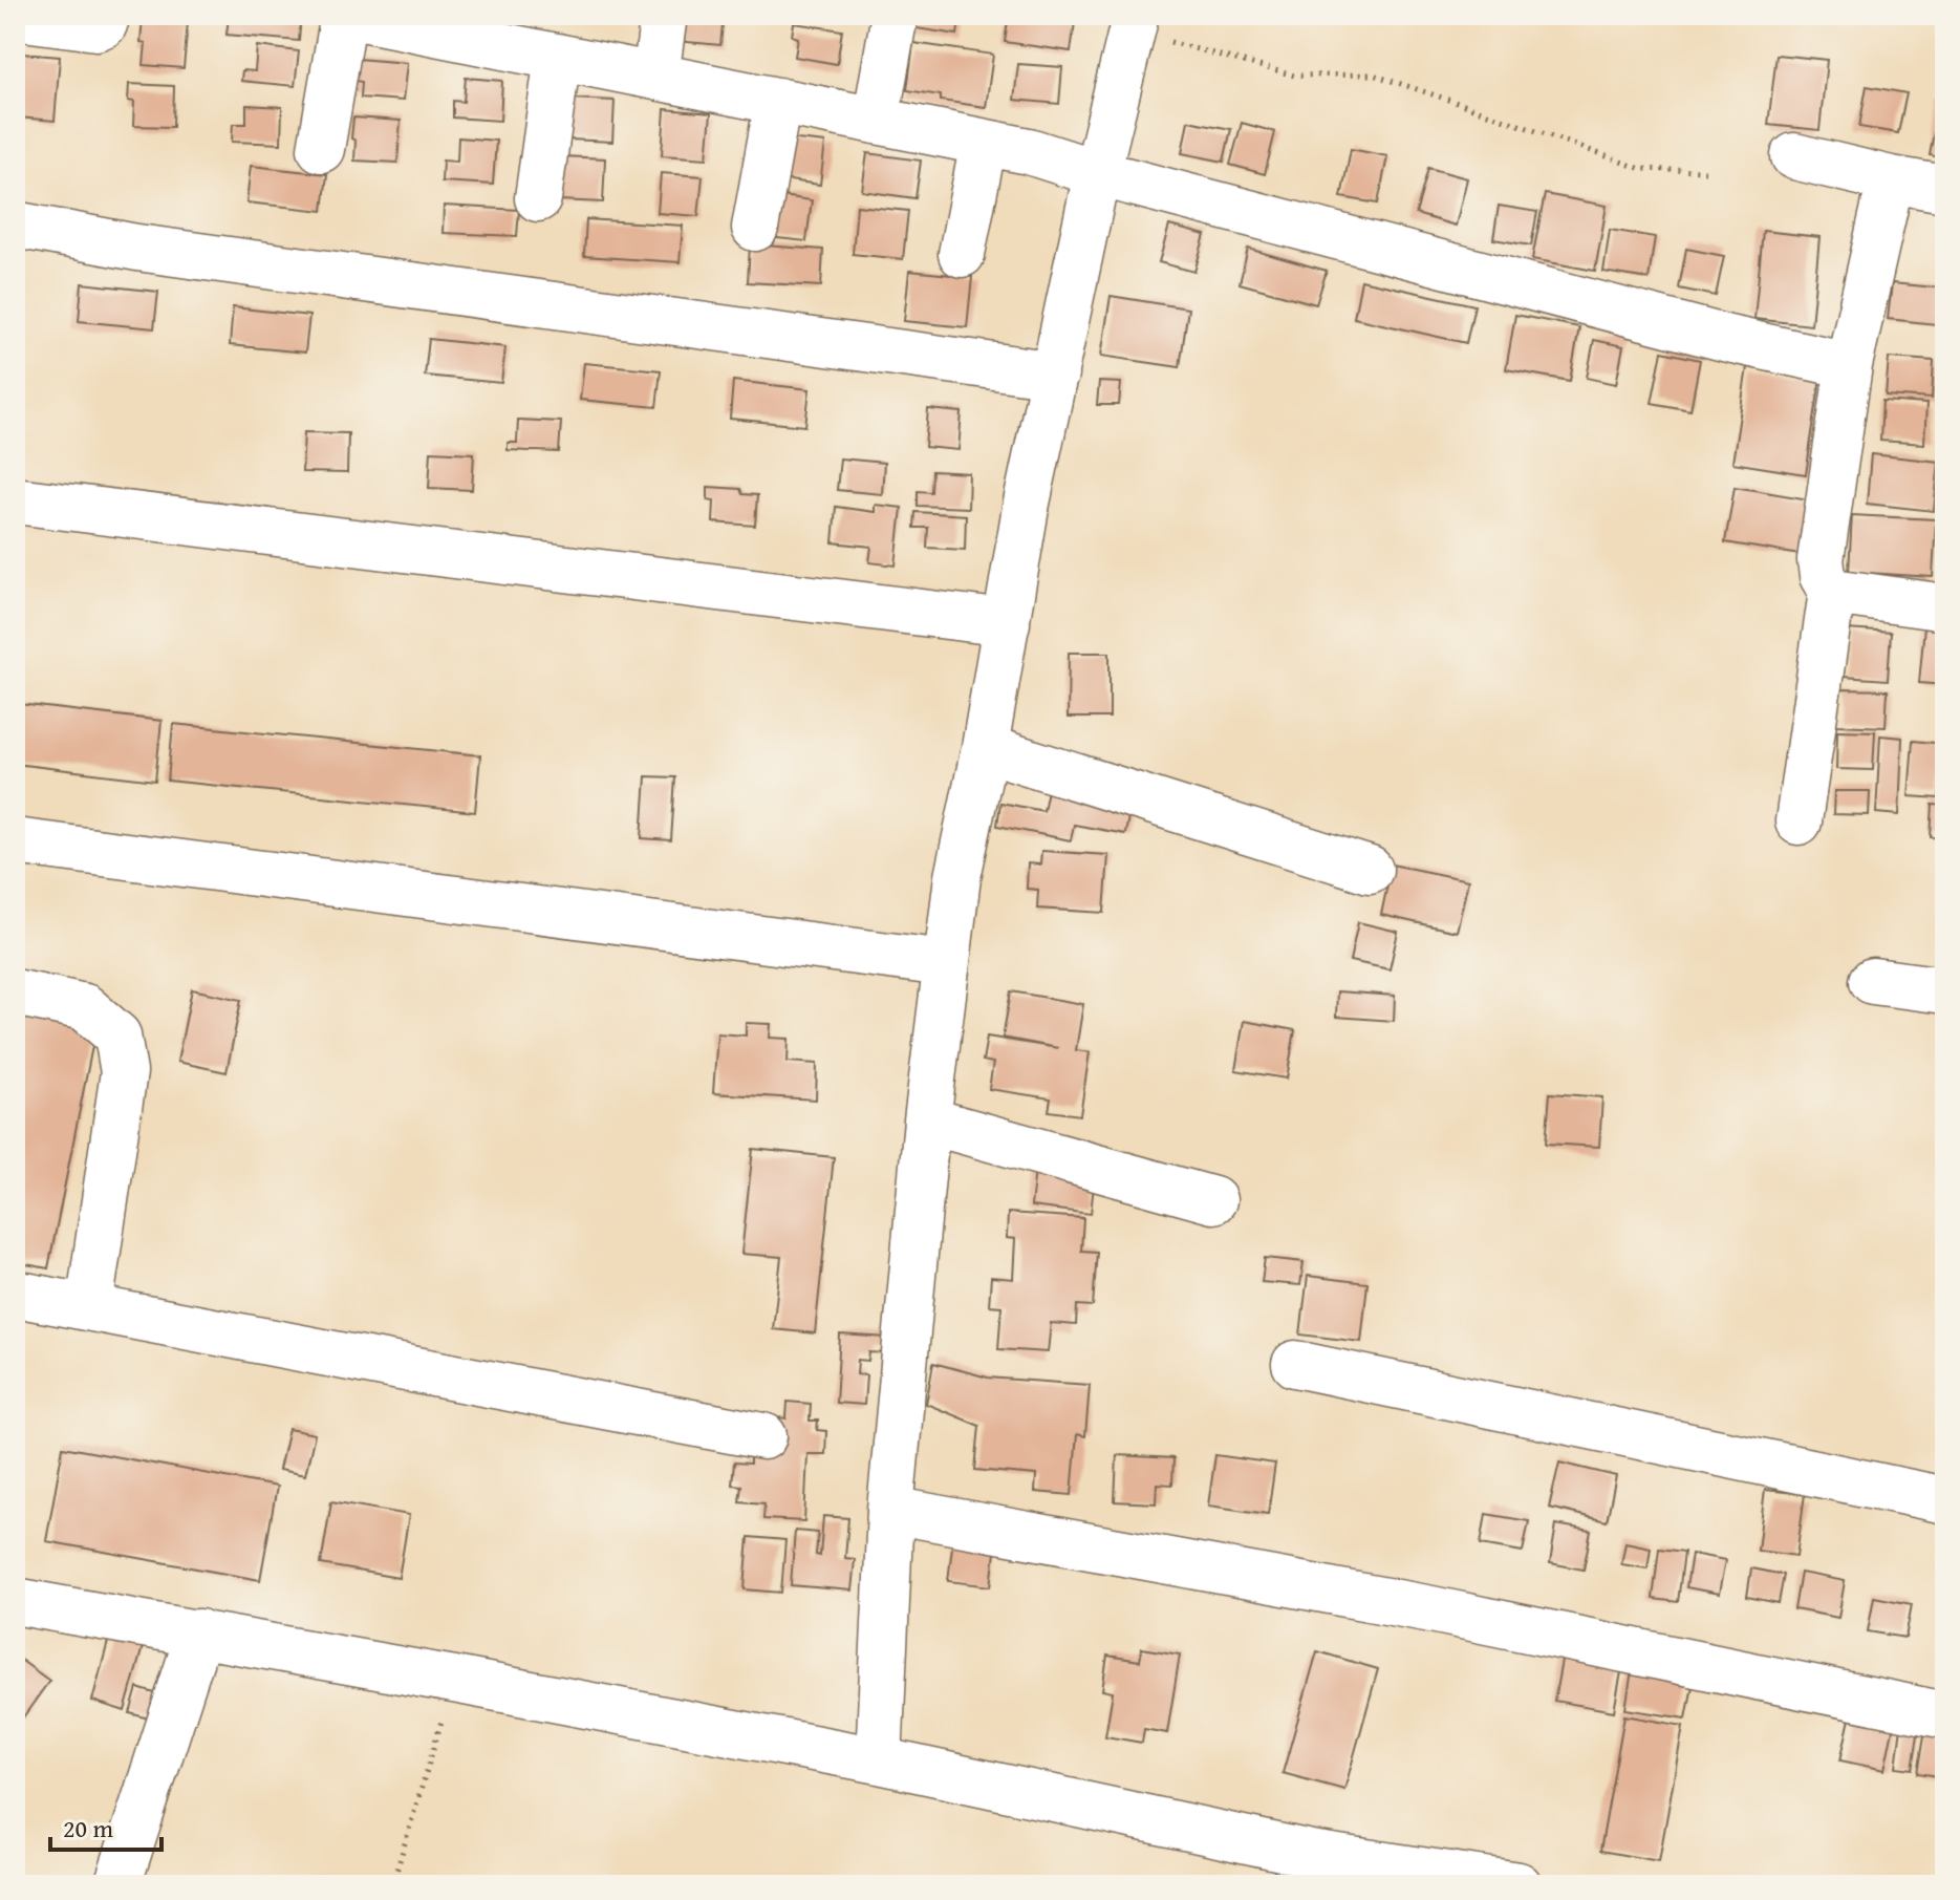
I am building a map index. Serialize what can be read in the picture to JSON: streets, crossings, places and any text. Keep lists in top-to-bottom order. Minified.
{"scale_bar":"20 m"}
